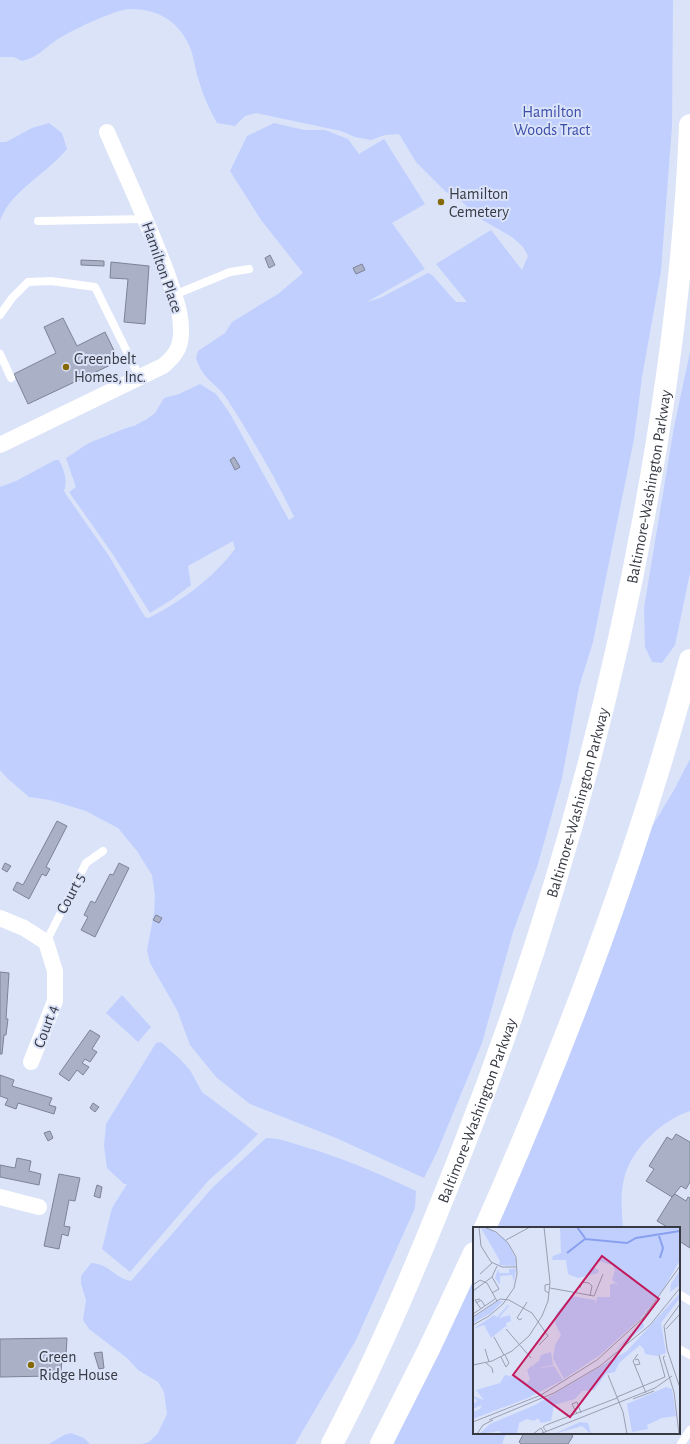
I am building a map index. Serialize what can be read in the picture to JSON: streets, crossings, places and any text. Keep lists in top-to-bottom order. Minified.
{"streets":{"highway":["Baltimore-Washington Parkway"],"street":["Hamilton Place","Court 4"],"lane":["Court 5"]},"crossings":[["Court 5","Court 4"]],"parks":["Hamilton Woods Tract"],"places":["Hamilton Cemetery","Greenbelt Homes, Inc.","Green Ridge House"]}
